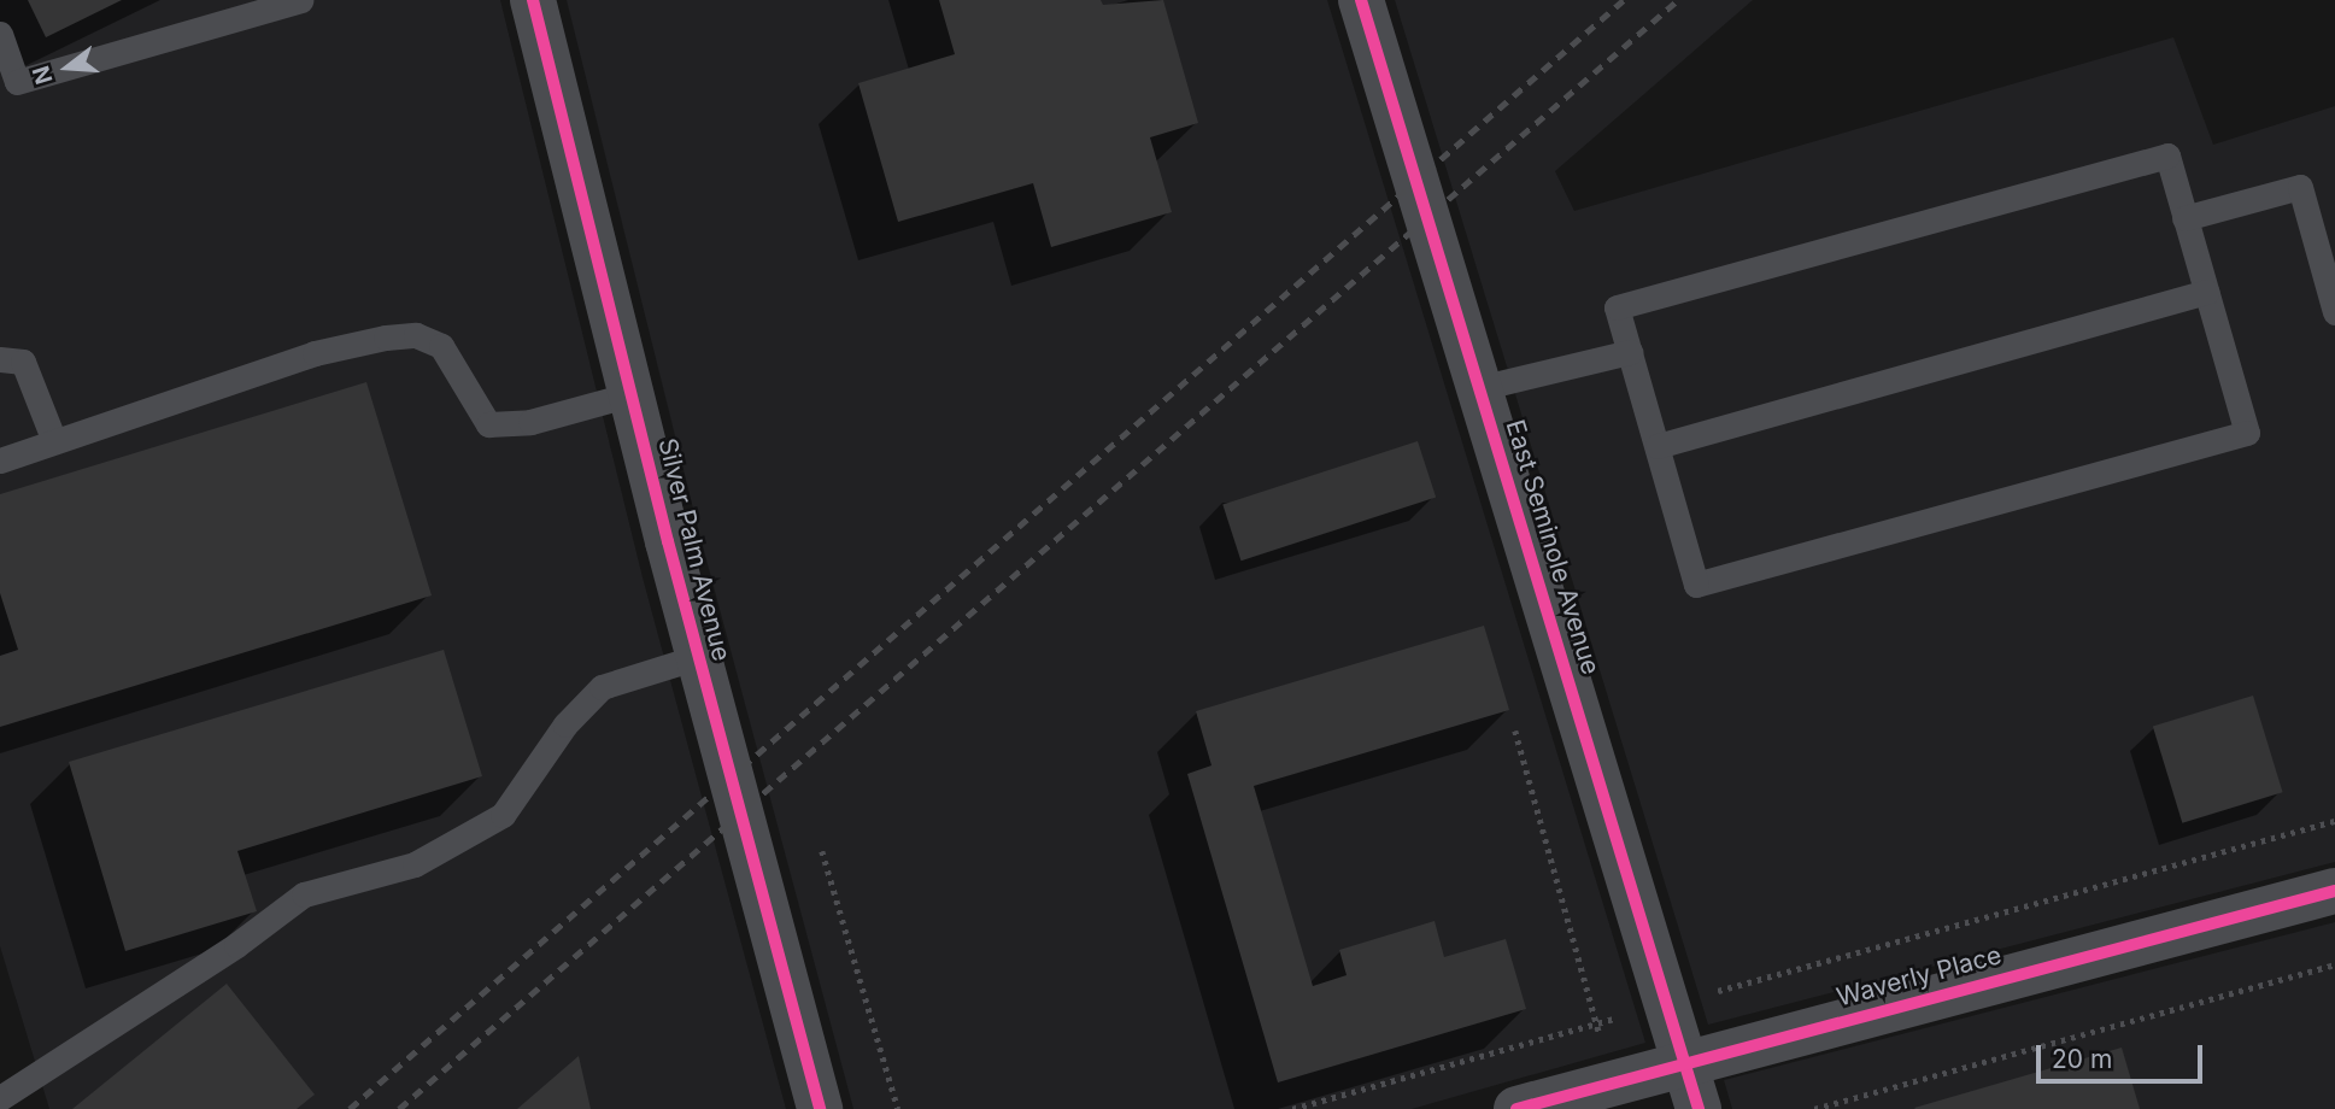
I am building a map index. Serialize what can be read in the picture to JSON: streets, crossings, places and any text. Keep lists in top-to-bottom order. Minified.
{"streets":{"street":["East Seminole Avenue","Silver Palm Avenue","Waverly Place"]},"crossings":[["East Seminole Avenue","Waverly Place"]],"scale_bar":"20 m","north":"left"}
